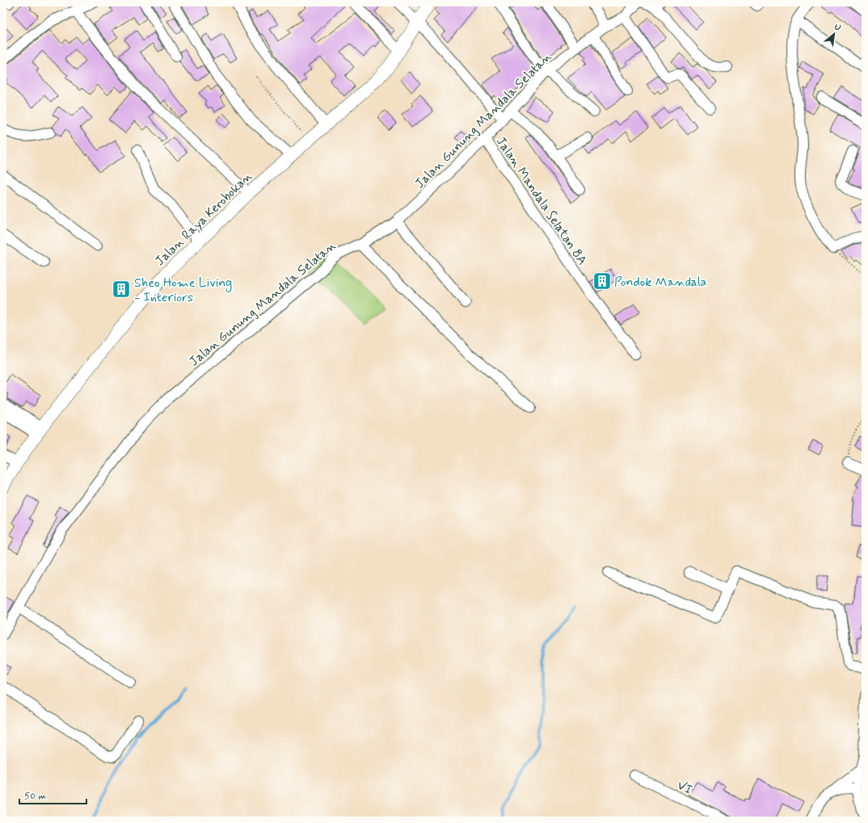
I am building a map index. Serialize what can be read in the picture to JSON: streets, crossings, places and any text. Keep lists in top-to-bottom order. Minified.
{"streets":{"main road":["Jalan Raya Kerobokan"],"street":["Jalan Gunung Mandala Selatan","Jalan Mandala Selatan 8A","VI"]},"crossings":[["Jalan Gunung Mandala Selatan","Jalan Mandala Selatan 8A"]],"places":{"building":["Pondok Mandala","Sheo Home Living - Interiors"]},"scale_bar":"50 m","north":"top right"}
